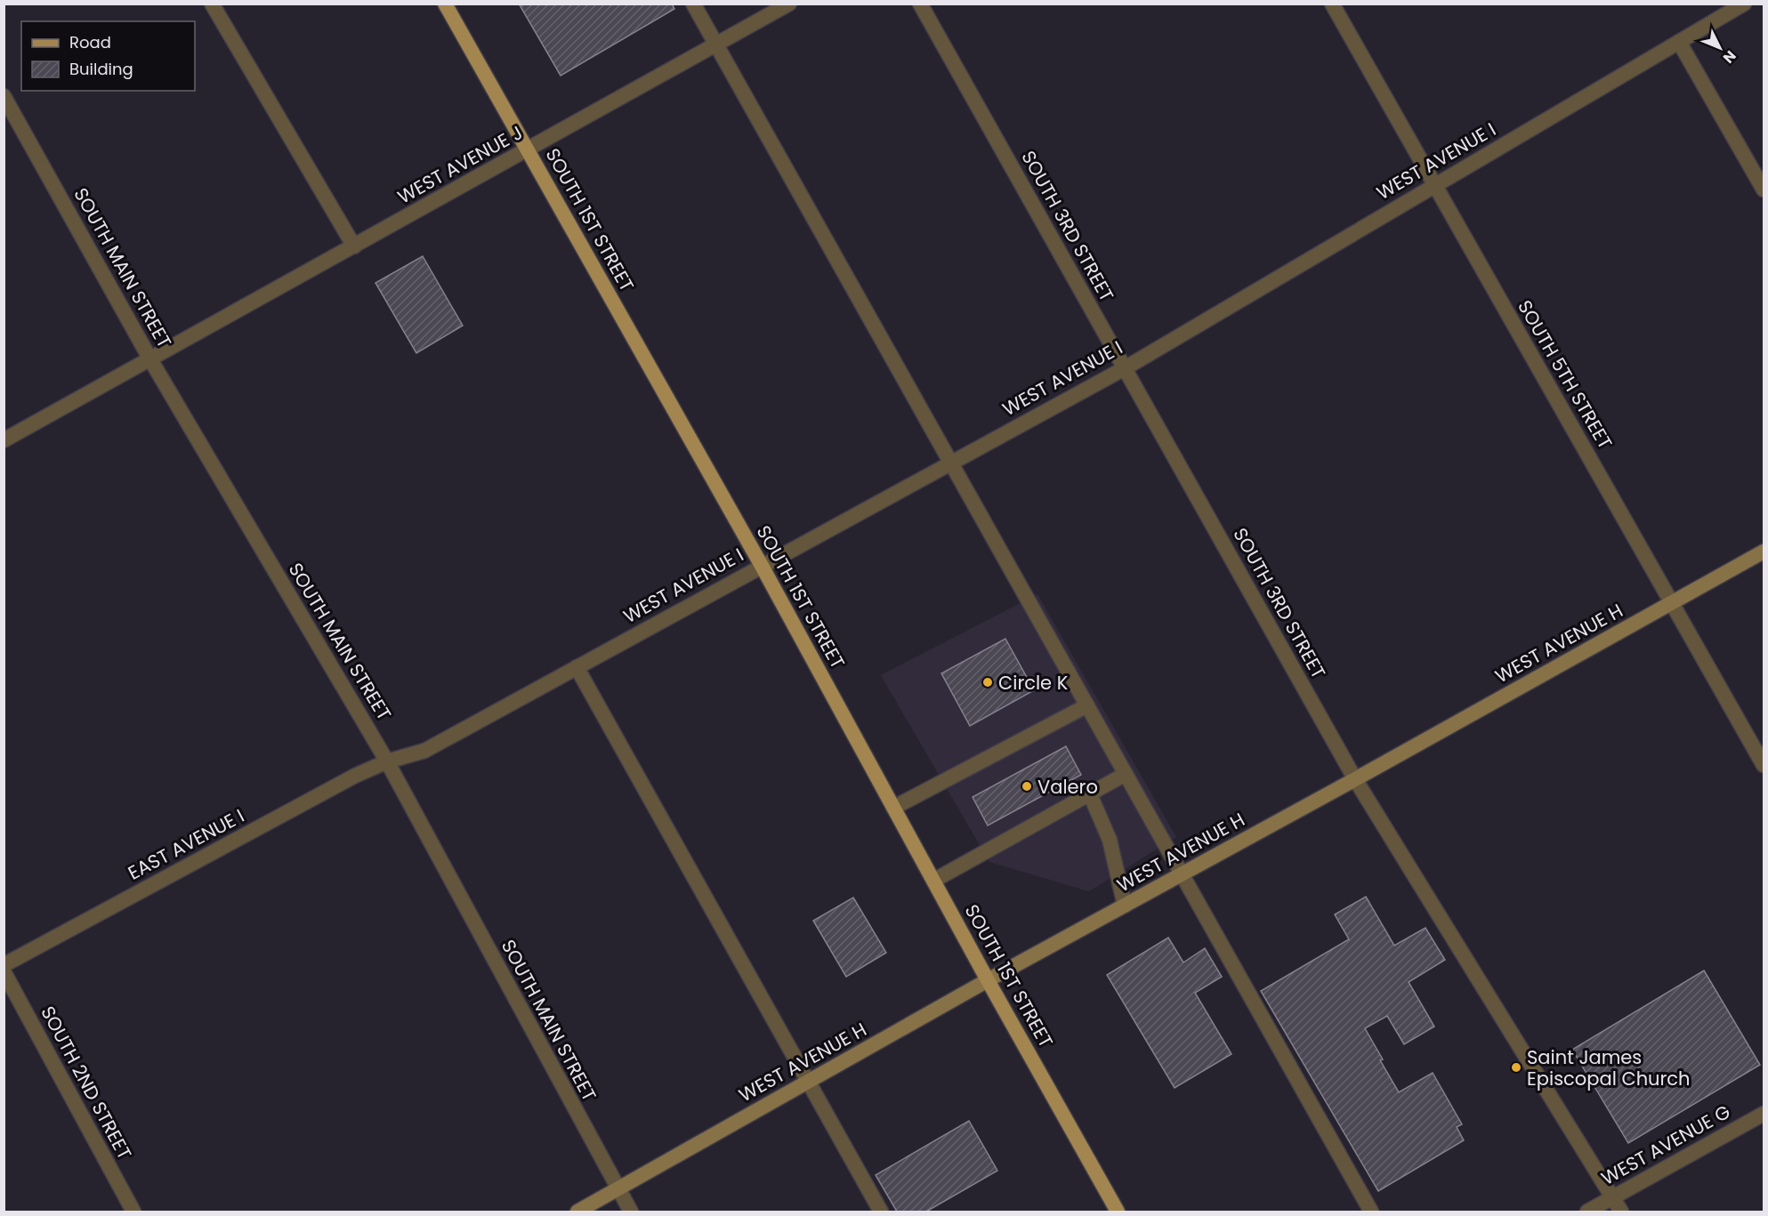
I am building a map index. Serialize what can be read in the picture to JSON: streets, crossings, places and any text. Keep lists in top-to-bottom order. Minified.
{"streets":{"main road":["SOUTH 1ST STREET","WEST AVENUE H"],"street":["WEST AVENUE I","WEST AVENUE J","SOUTH 3RD STREET","SOUTH MAIN STREET","SOUTH 5TH STREET","EAST AVENUE I","SOUTH 2ND STREET","WEST AVENUE G"]},"crossings":[["WEST AVENUE I","SOUTH 1ST STREET"],["WEST AVENUE I","SOUTH 3RD STREET"],["WEST AVENUE I","SOUTH MAIN STREET"],["WEST AVENUE I","SOUTH 5TH STREET"],["WEST AVENUE I","EAST AVENUE I"],["WEST AVENUE J","SOUTH 1ST STREET"],["WEST AVENUE J","SOUTH MAIN STREET"],["SOUTH 1ST STREET","WEST AVENUE H"],["SOUTH 3RD STREET","WEST AVENUE H"],["SOUTH 3RD STREET","WEST AVENUE G"],["SOUTH MAIN STREET","WEST AVENUE H"],["SOUTH MAIN STREET","EAST AVENUE I"],["SOUTH 5TH STREET","WEST AVENUE H"]],"places":["Circle K","Valero","Saint James Episcopal Church"],"legend":["Road","Building"],"north":"bottom right"}
